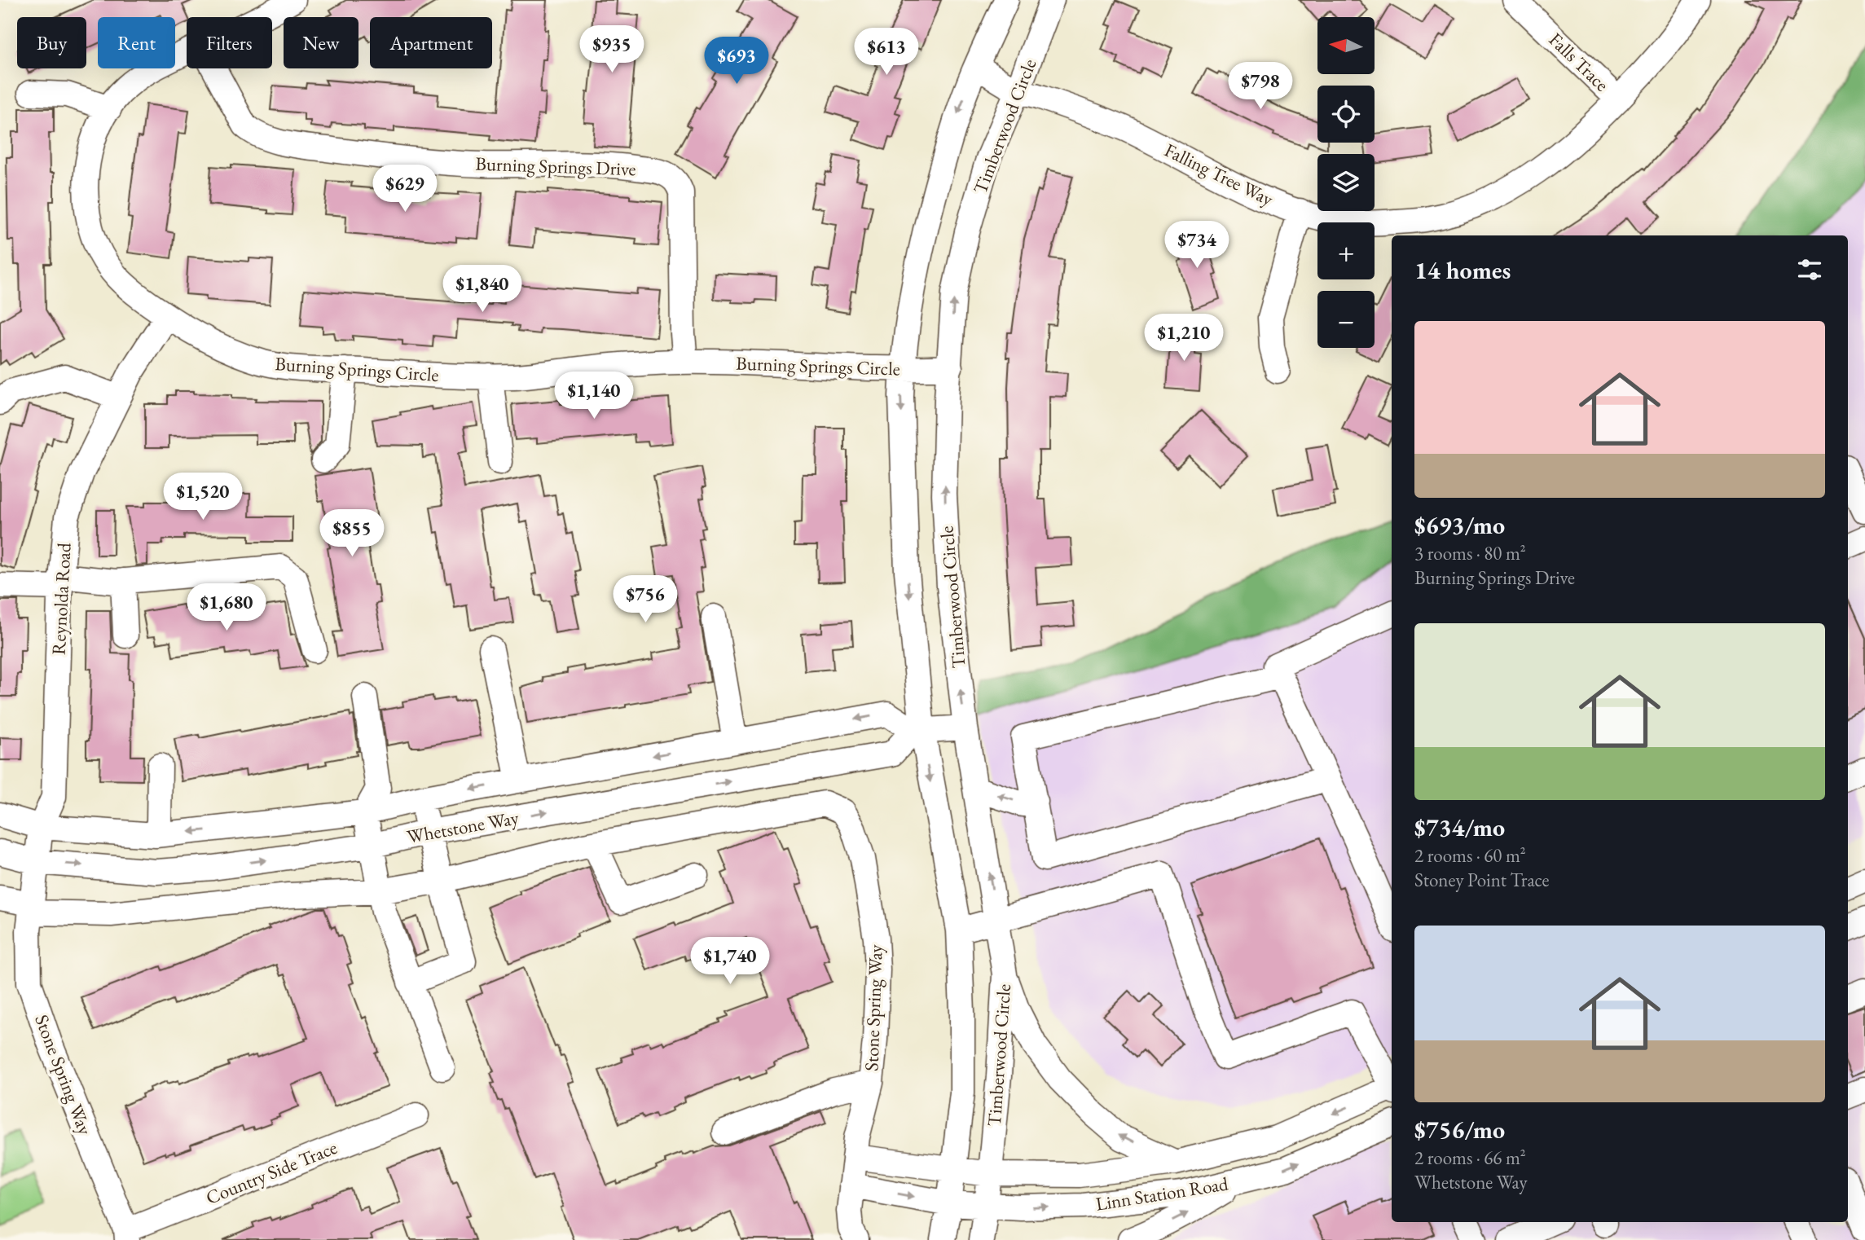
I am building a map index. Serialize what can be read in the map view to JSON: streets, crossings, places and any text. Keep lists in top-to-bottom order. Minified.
{"streets":{"street":["Falls Trace","Timberwood Circle","Burning Springs Drive","Falling Tree Way","Burning Springs Circle","Reynolda Road","Whetstone Way","Stone Spring Way","Country Side Trace","Linn Station Road"]},"crossings":[["Falls Trace","Falling Tree Way"],["Timberwood Circle","Falling Tree Way"],["Timberwood Circle","Burning Springs Circle"],["Timberwood Circle","Whetstone Way"],["Timberwood Circle","Linn Station Road"],["Burning Springs Drive","Burning Springs Circle"],["Burning Springs Circle","Reynolda Road"],["Reynolda Road","Whetstone Way"],["Reynolda Road","Stone Spring Way"],["Stone Spring Way","Country Side Trace"]],"north":"left","page":{"map_buttons":["+","−"],"chip":["Buy","Rent","Filters","New","Apartment"],"price":["$935","$613","$693","$798","$629","$734","$1,840","$1,210","$1,140","$1,520","$855","$756","$1,680","$1,740"],"heading":"14 homes","list":[{"name":"$693/mo","note":"3 rooms · 80 m² · Burning Springs Drive"},{"name":"$734/mo","note":"2 rooms · 60 m² · Stoney Point Trace"},{"name":"$756/mo","note":"2 rooms · 66 m² · Whetstone Way"}]}}
